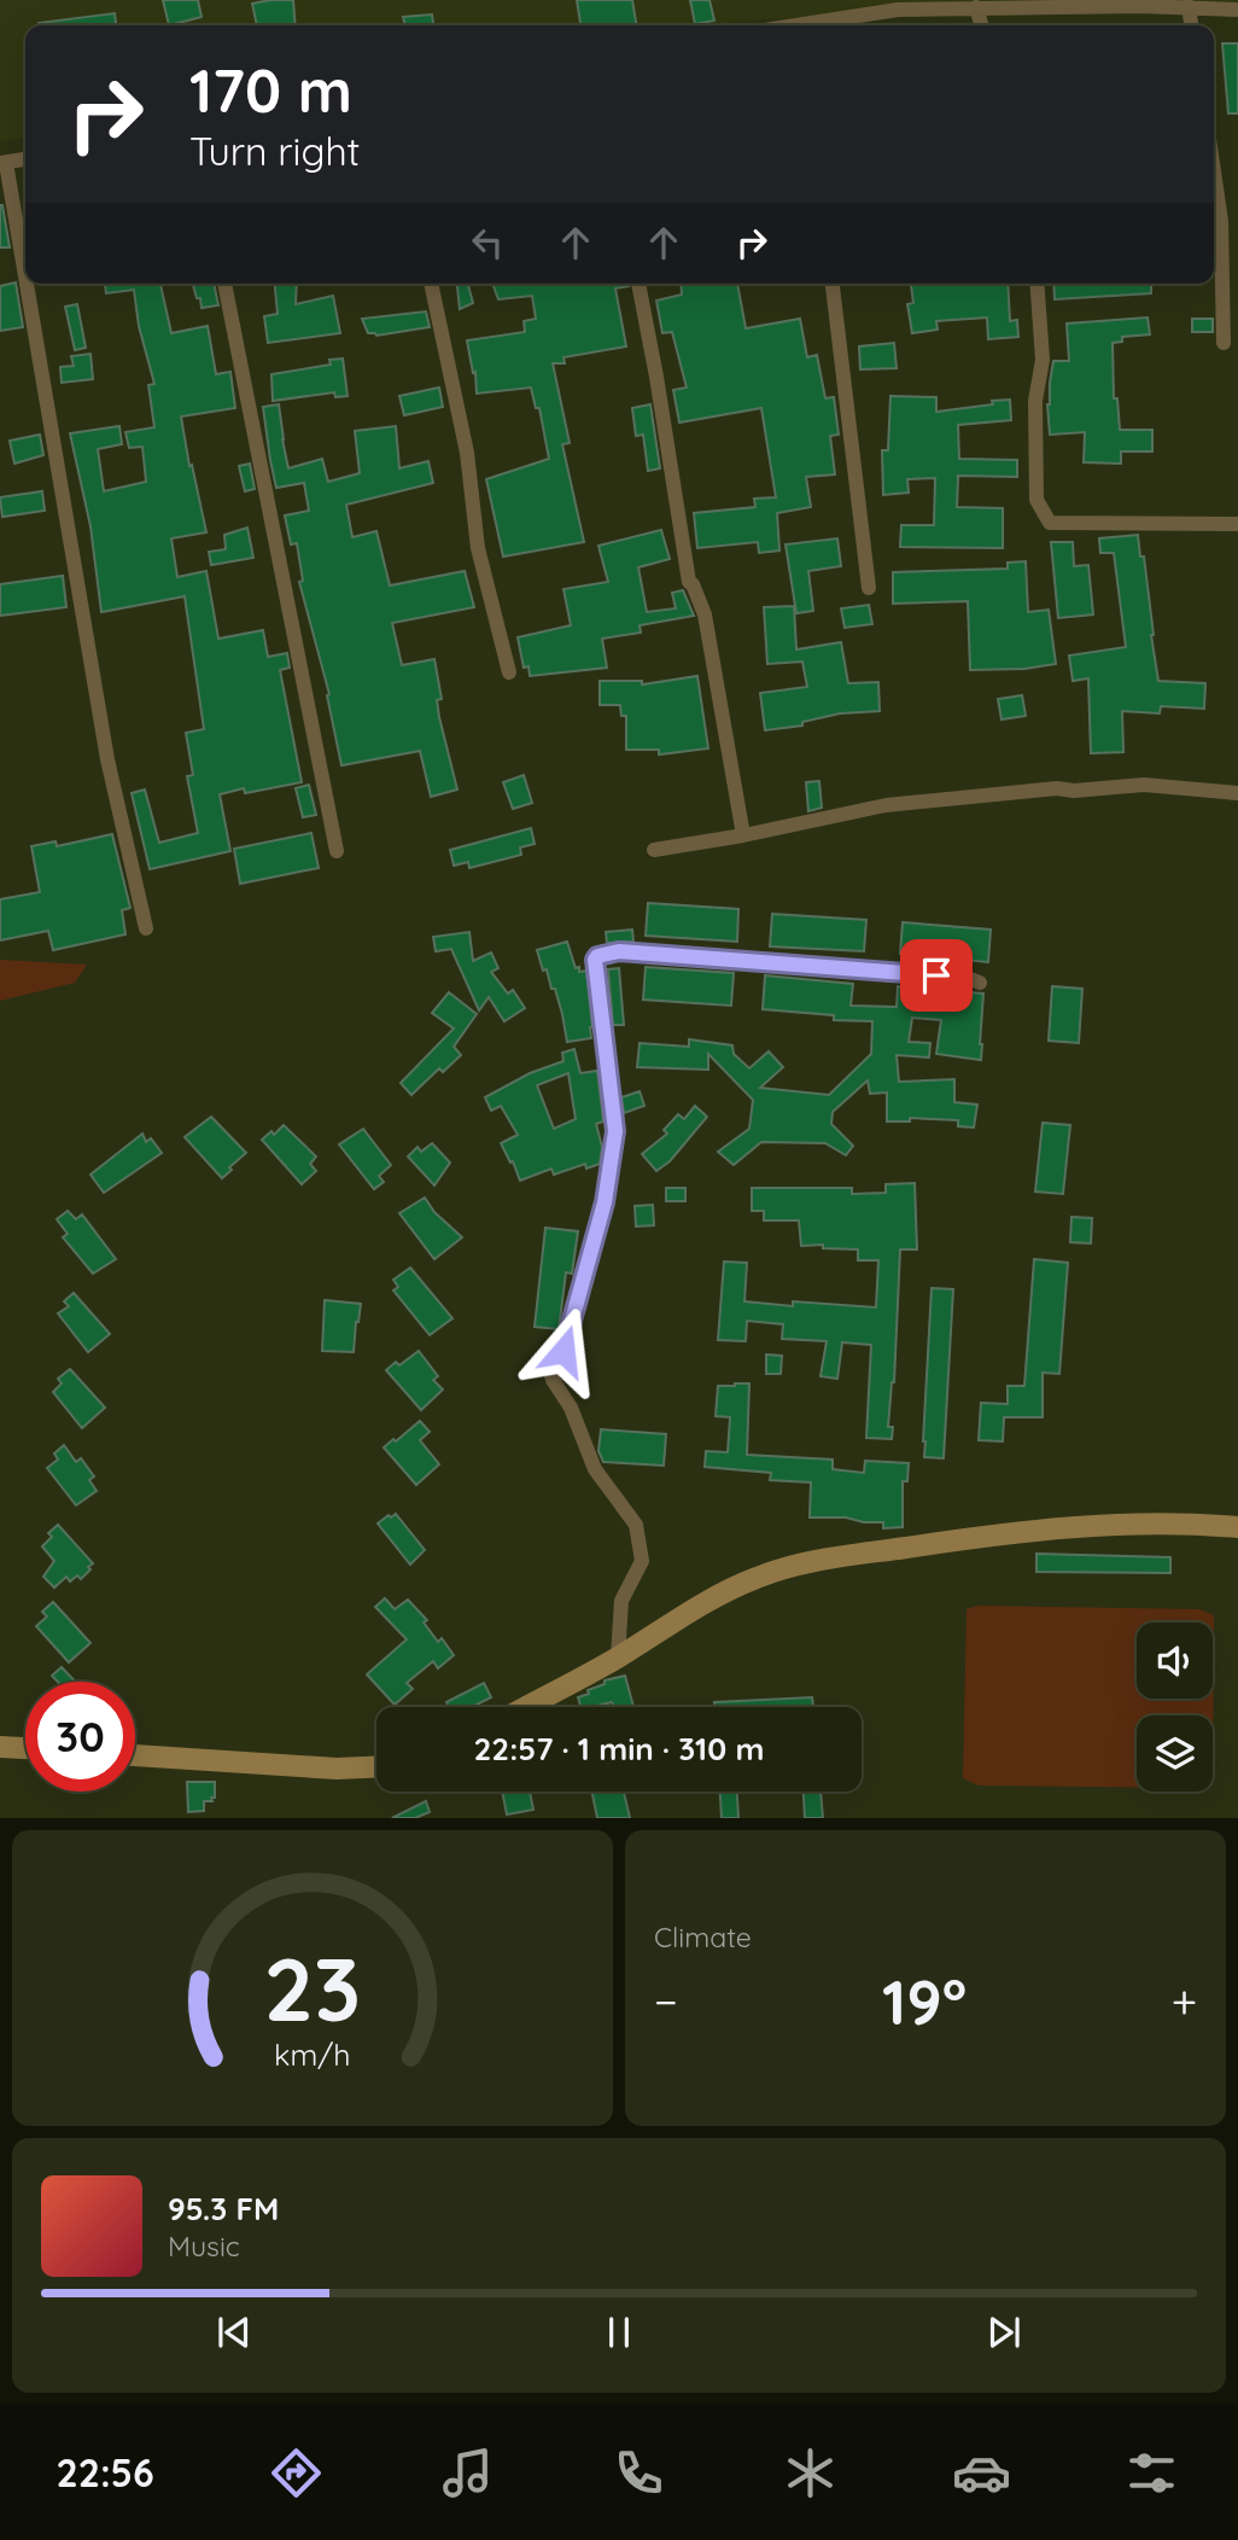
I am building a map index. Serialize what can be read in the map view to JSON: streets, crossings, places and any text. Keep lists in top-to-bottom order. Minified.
{"page":{"turn":["170 m","Turn right"],"limit":"30","trip":"22:57 · 1 min · 310 m","tile":"Climate","heat":["−","19°","+"],"song":["95.3 FM","Music"],"tabs":"22:56","gauge":["23","km/h"]}}
